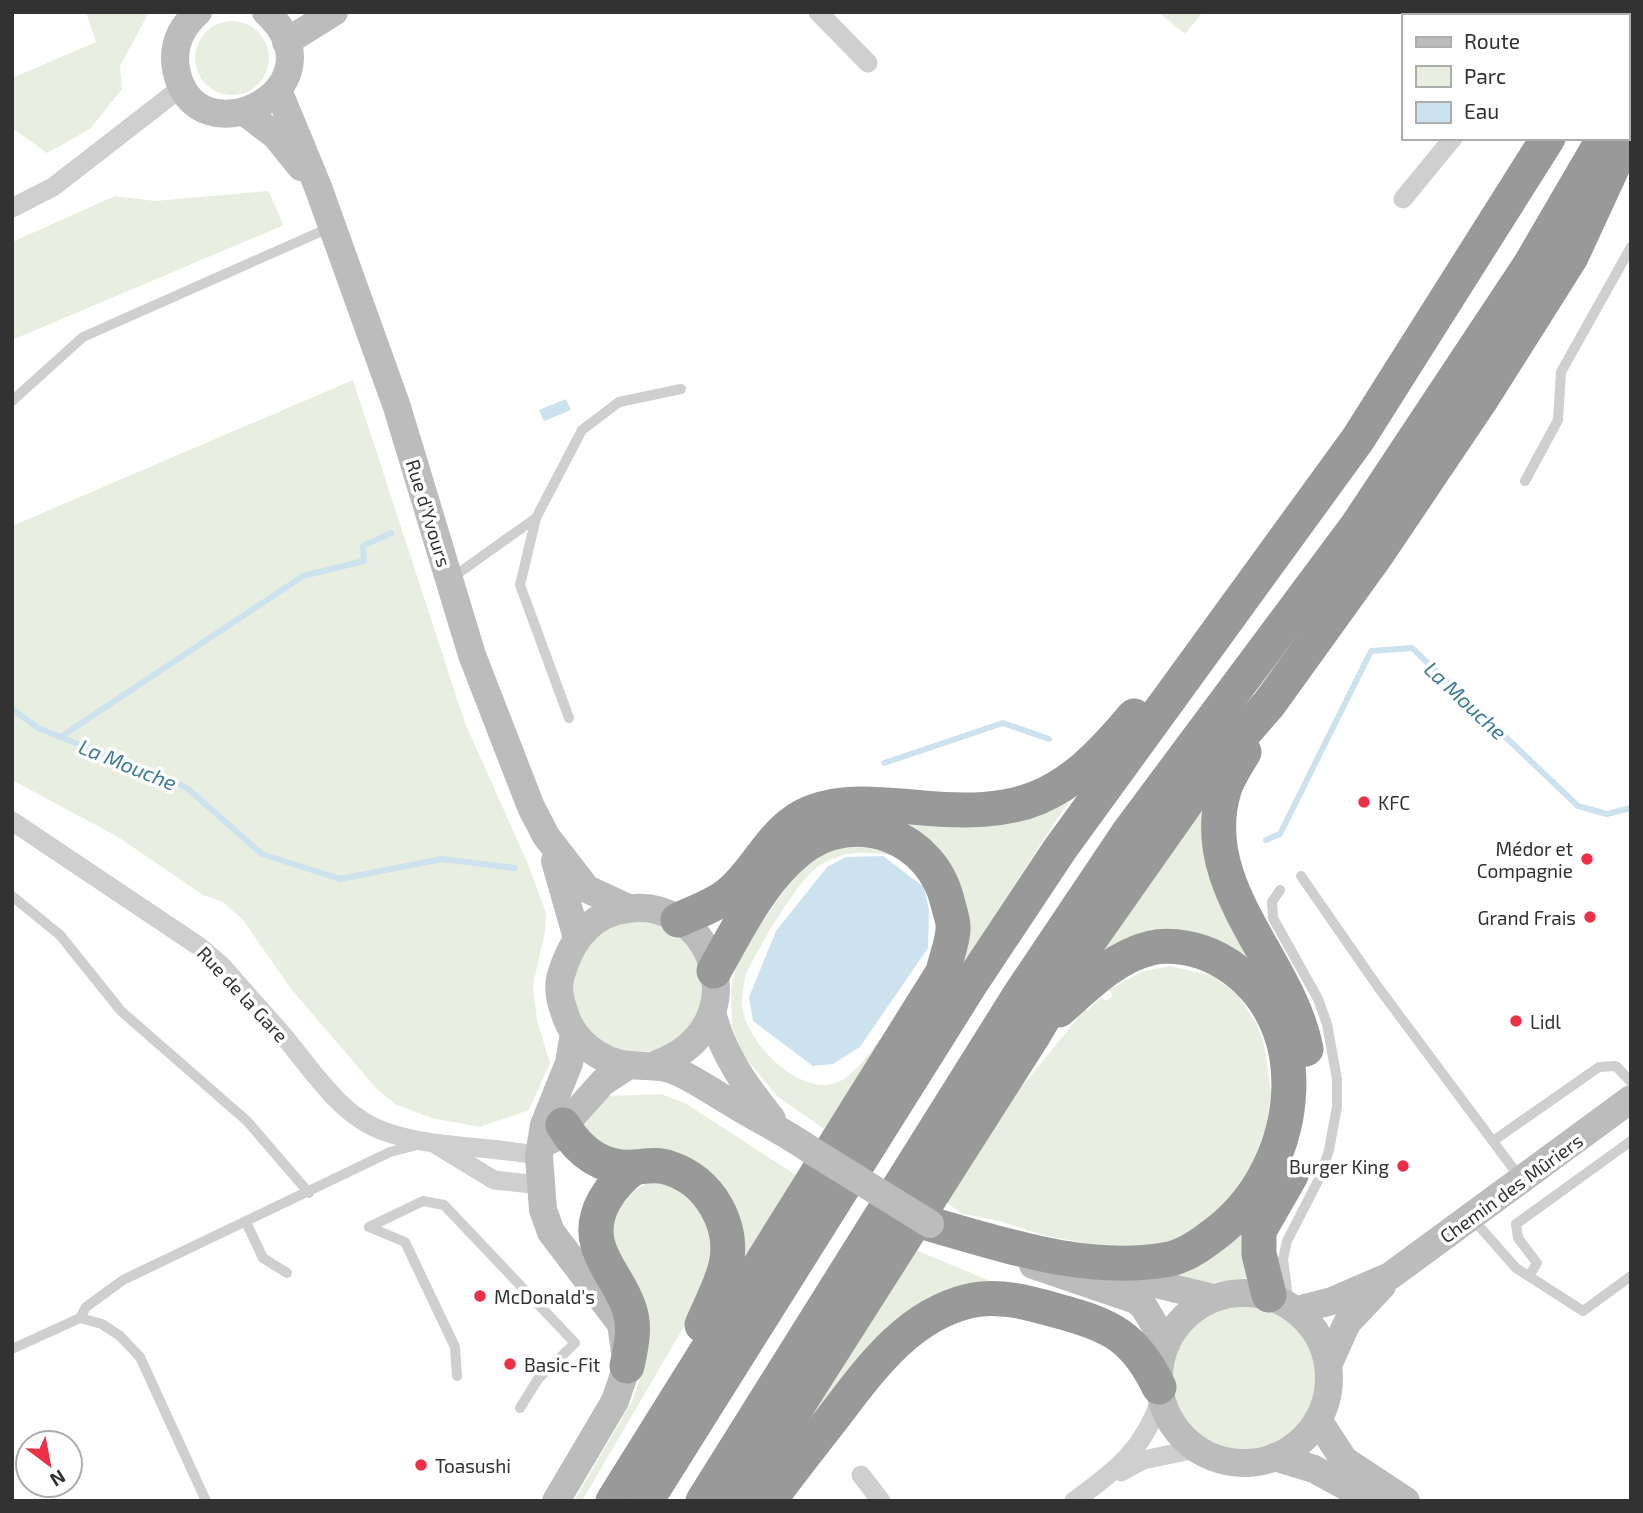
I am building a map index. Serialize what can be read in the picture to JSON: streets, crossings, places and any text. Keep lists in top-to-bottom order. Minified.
{"streets":{"main road":["Rue d'Yvours","Chemin des Mûriers"],"street":["Rue de la Gare"]},"water":["La Mouche"],"places":["KFC","Médor et Compagnie","Grand Frais","Lidl","Burger King","McDonald's","Basic-Fit","Toasushi"],"legend":["Route","Parc","Eau"],"north":"bottom right"}
